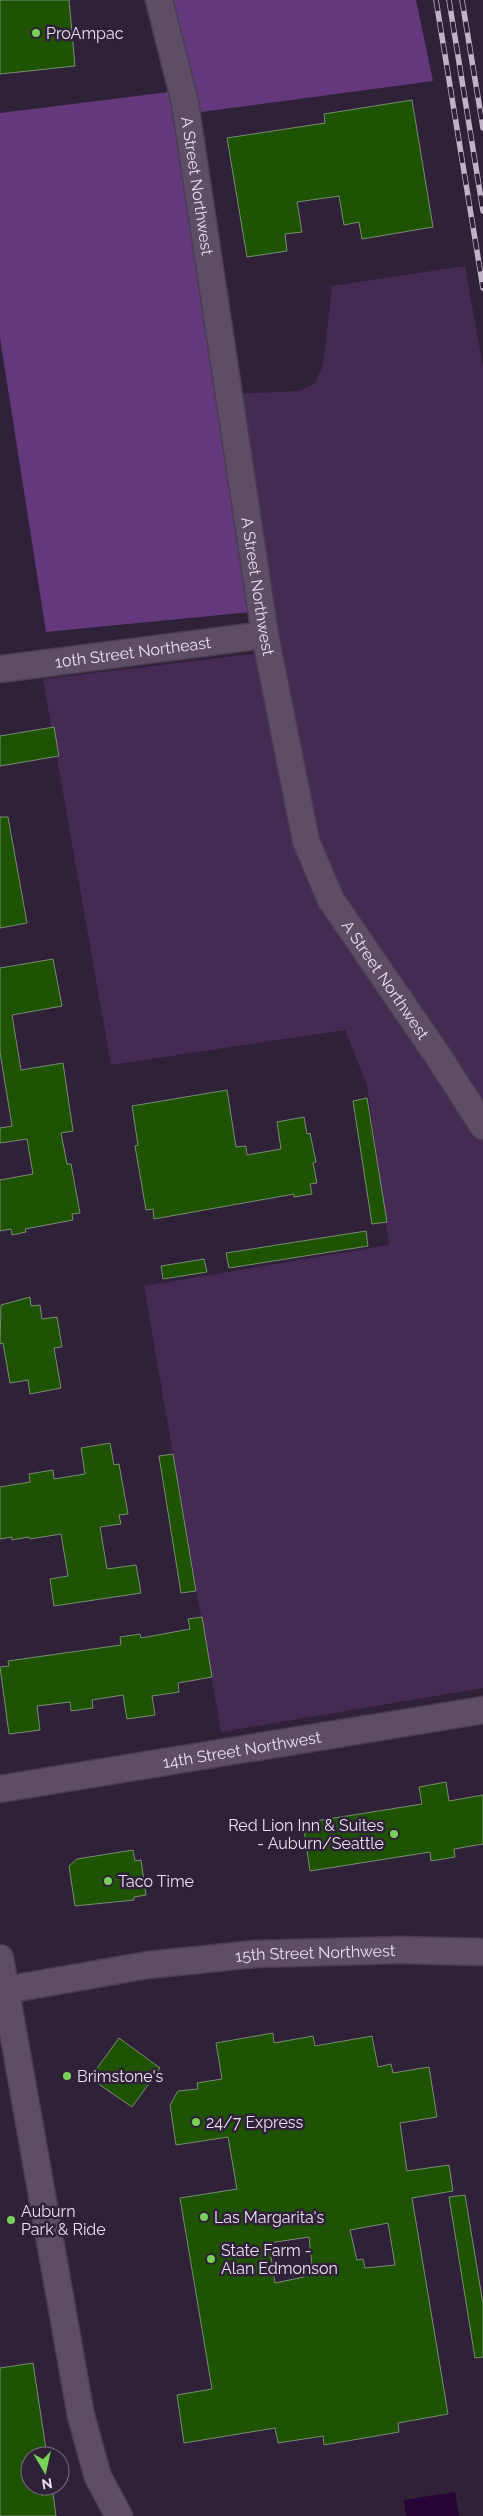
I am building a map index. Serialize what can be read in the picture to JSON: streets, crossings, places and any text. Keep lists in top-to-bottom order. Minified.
{"streets":{"street":["A Street Northwest","10th Street Northeast","14th Street Northwest","15th Street Northwest"]},"crossings":[["A Street Northwest","10th Street Northeast"]],"places":["ProAmpac","Red Lion Inn & Suites - Auburn/Seattle","Taco Time","Brimstone's","24/7 Express","Las Margarita's","Auburn Park & Ride","State Farm - Alan Edmonson"],"north":"bottom"}
